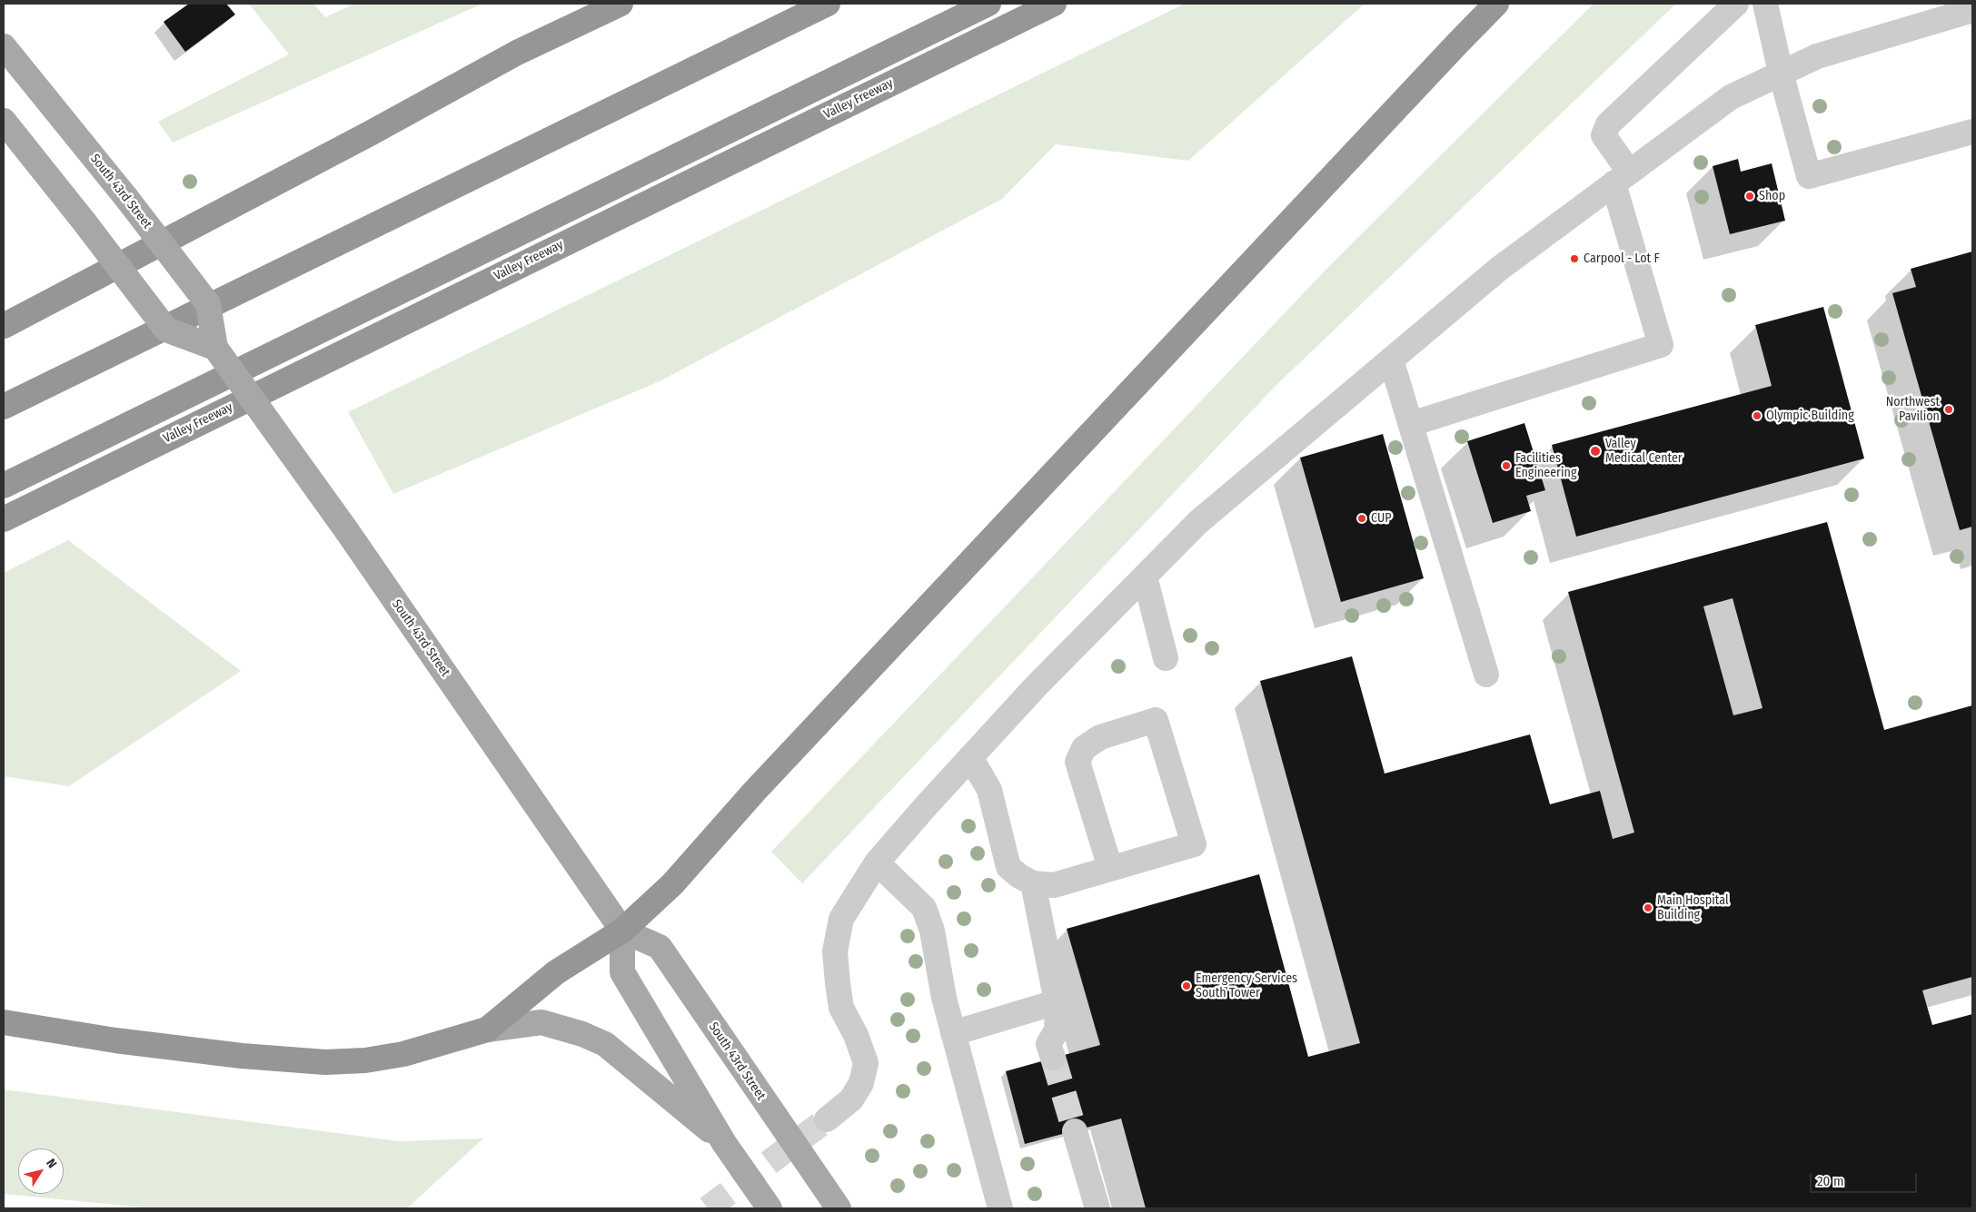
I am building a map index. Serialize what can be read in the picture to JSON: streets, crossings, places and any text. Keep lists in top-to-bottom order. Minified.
{"streets":{"highway":["Valley Freeway"],"main road":["South 43rd Street"]},"places":["Shop","Carpool - Lot F","Northwest Pavilion","Olympic Building","Valley Medical Center","Facilities Engineering","CUP","Main Hospital Building","Emergency Services South Tower"],"scale_bar":"20 m","north":"top right"}
